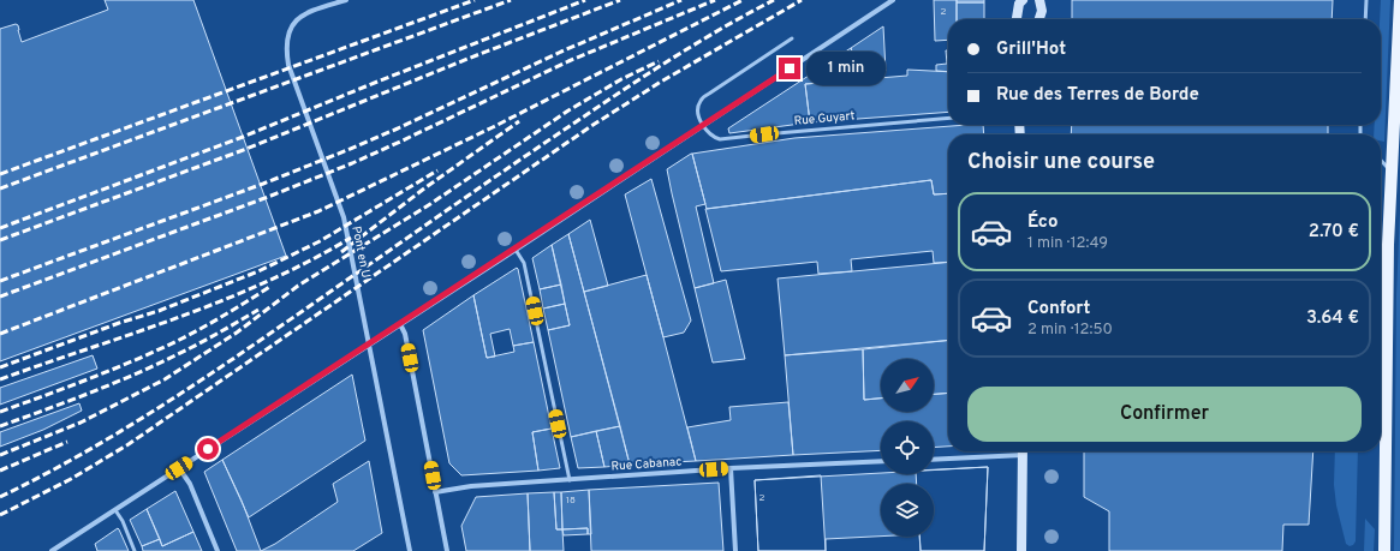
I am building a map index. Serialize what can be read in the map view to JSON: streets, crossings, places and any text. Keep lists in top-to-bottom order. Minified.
{"streets":{"street":["Pont en U","Rue Cabanac"],"lane":["Rue Guyart"]},"house_numbers":["2","2","18"],"north":"top right","page":{"banner":["Grill'Hot","Rue des Terres de Borde"],"bubble":"1 min","heading":"Choisir une course","list":[{"name":"Éco","note":"1 min · 12:49","value":"2.70 €"},{"name":"Confort","note":"2 min · 12:50","value":"3.64 €"}],"buttons":"Confirmer"}}
